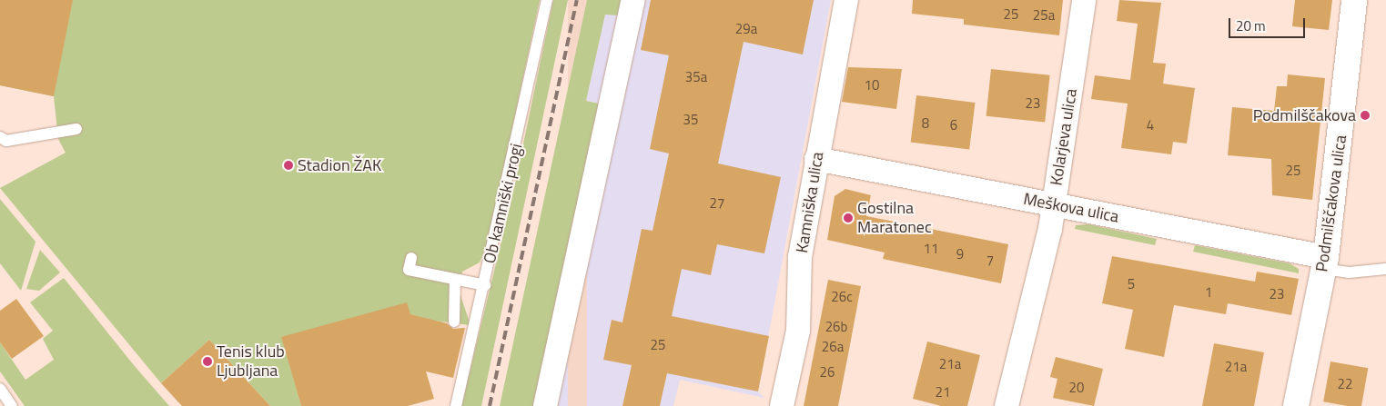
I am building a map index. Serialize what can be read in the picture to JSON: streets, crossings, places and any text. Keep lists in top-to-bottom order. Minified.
{"streets":{"street":["Kolarjeva ulica","Kamniška ulica","Podmilščakova ulica","Meškova ulica"],"lane":["Ob kamniški progi"]},"crossings":[["Kolarjeva ulica","Meškova ulica"],["Kamniška ulica","Meškova ulica"],["Podmilščakova ulica","Meškova ulica"]],"places":["Podmilščakova","Stadion ŽAK","Gostilna Maratonec","Tenis klub Ljubljana"],"house_numbers":["25","25a","29a","35a","10","23","35","8","6","4","25","27","11","9","7","5","1","23","26c","26b","25","26a","21a","21a","26","22","20","21"],"scale_bar":"20 m"}
